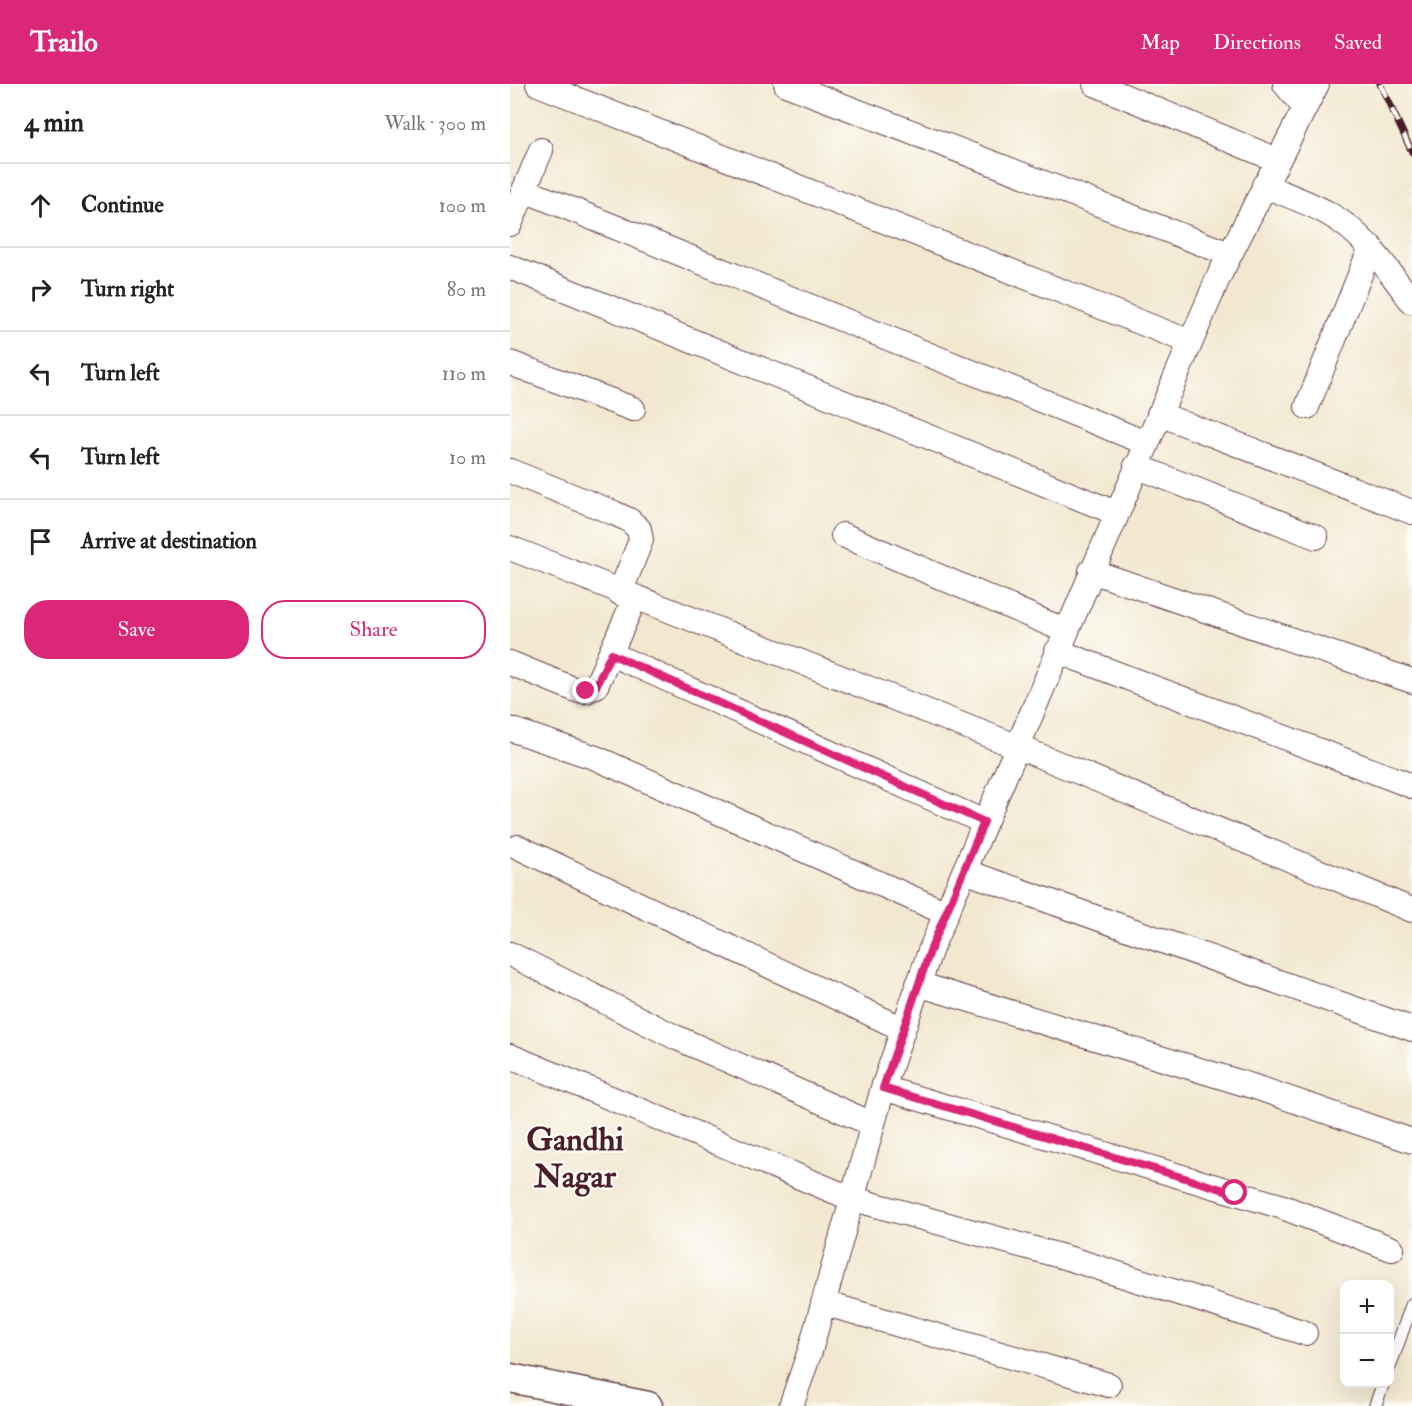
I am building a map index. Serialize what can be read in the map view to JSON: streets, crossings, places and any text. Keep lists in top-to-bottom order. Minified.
{"districts":["Gandhi Nagar"],"page":{"header":"Trailo","nav":["Map","Directions","Saved"],"heading":["4 min","Walk · 300 m"],"list":[["Continue","100 m"],["Turn right","80 m"],["Turn left","110 m"],["Turn left","10 m"],"Arrive at destination"],"buttons":["Save","Share"],"map_buttons":["+","−"]}}
